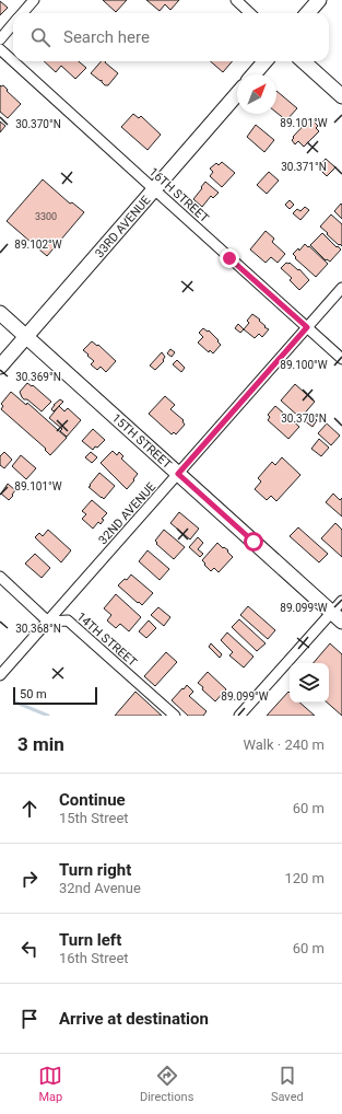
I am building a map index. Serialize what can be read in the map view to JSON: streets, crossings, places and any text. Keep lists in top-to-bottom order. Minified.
{"streets":{"street":["16TH STREET","33RD AVENUE","15TH STREET","32ND AVENUE","14TH STREET"]},"crossings":[["16TH STREET","33RD AVENUE"],["16TH STREET","32ND AVENUE"],["33RD AVENUE","15TH STREET"],["15TH STREET","32ND AVENUE"],["32ND AVENUE","14TH STREET"]],"house_numbers":["3300"],"scale_bar":"50 m","north":"top right","page":{"search":"Search here","scale":"50 m","heading":["3 min","Walk · 240 m"],"list":[["Continue","15th Street","60 m"],["Turn right","32nd Avenue","120 m"],["Turn left","16th Street","60 m"],"Arrive at destination"],"nav":["Map","Directions","Saved"]},"coordinates":["89.101°W","30.370°N","30.371°N","89.102°W","89.100°W","30.369°N","89.099°W","30.368°N"]}
